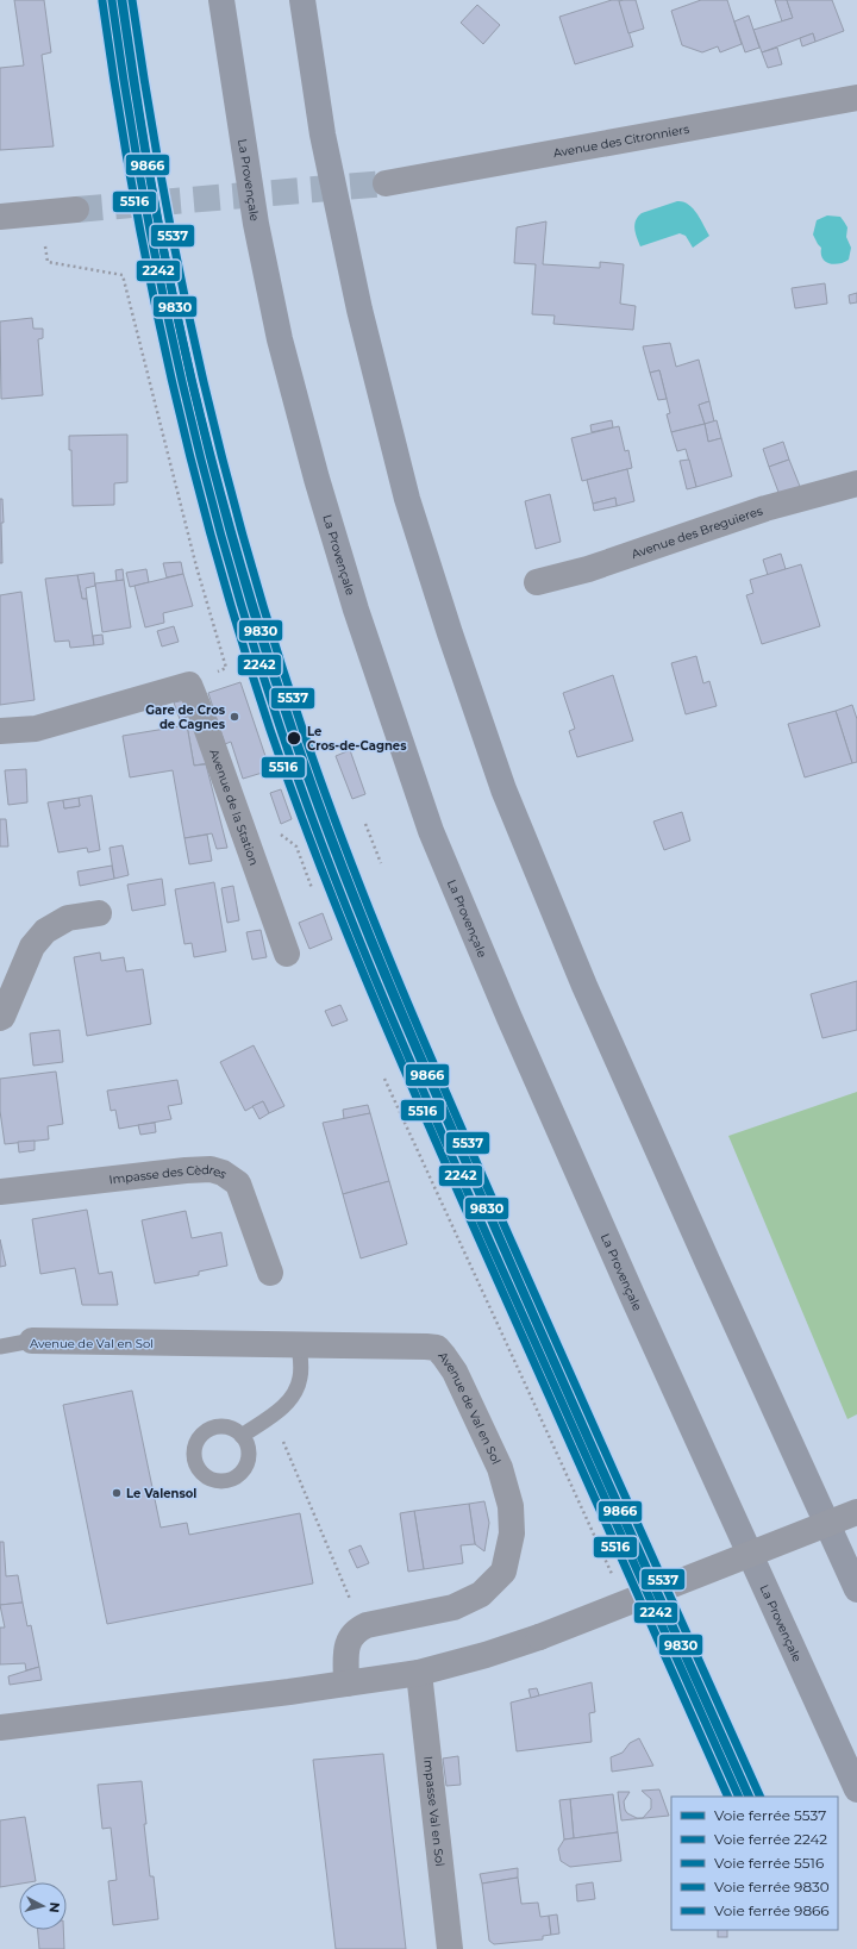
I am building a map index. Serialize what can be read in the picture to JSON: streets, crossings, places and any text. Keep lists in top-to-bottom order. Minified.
{"streets":{"highway":["La Provençale"],"street":["Avenue des Citronniers","Avenue des Breguieres","Avenue de la Station","Impasse des Cèdres","Avenue de Val en Sol","Impasse Val en Sol"]},"places":["Gare de Cros de Cagnes","Le Cros-de-Cagnes","Le Valensol"],"lines":["rail line 5537","rail line 2242","rail line 9866","rail line 5516","rail line 9830"],"legend":["Voie ferrée 5537","Voie ferrée 2242","Voie ferrée 5516","Voie ferrée 9830","Voie ferrée 9866"],"north":"right"}
